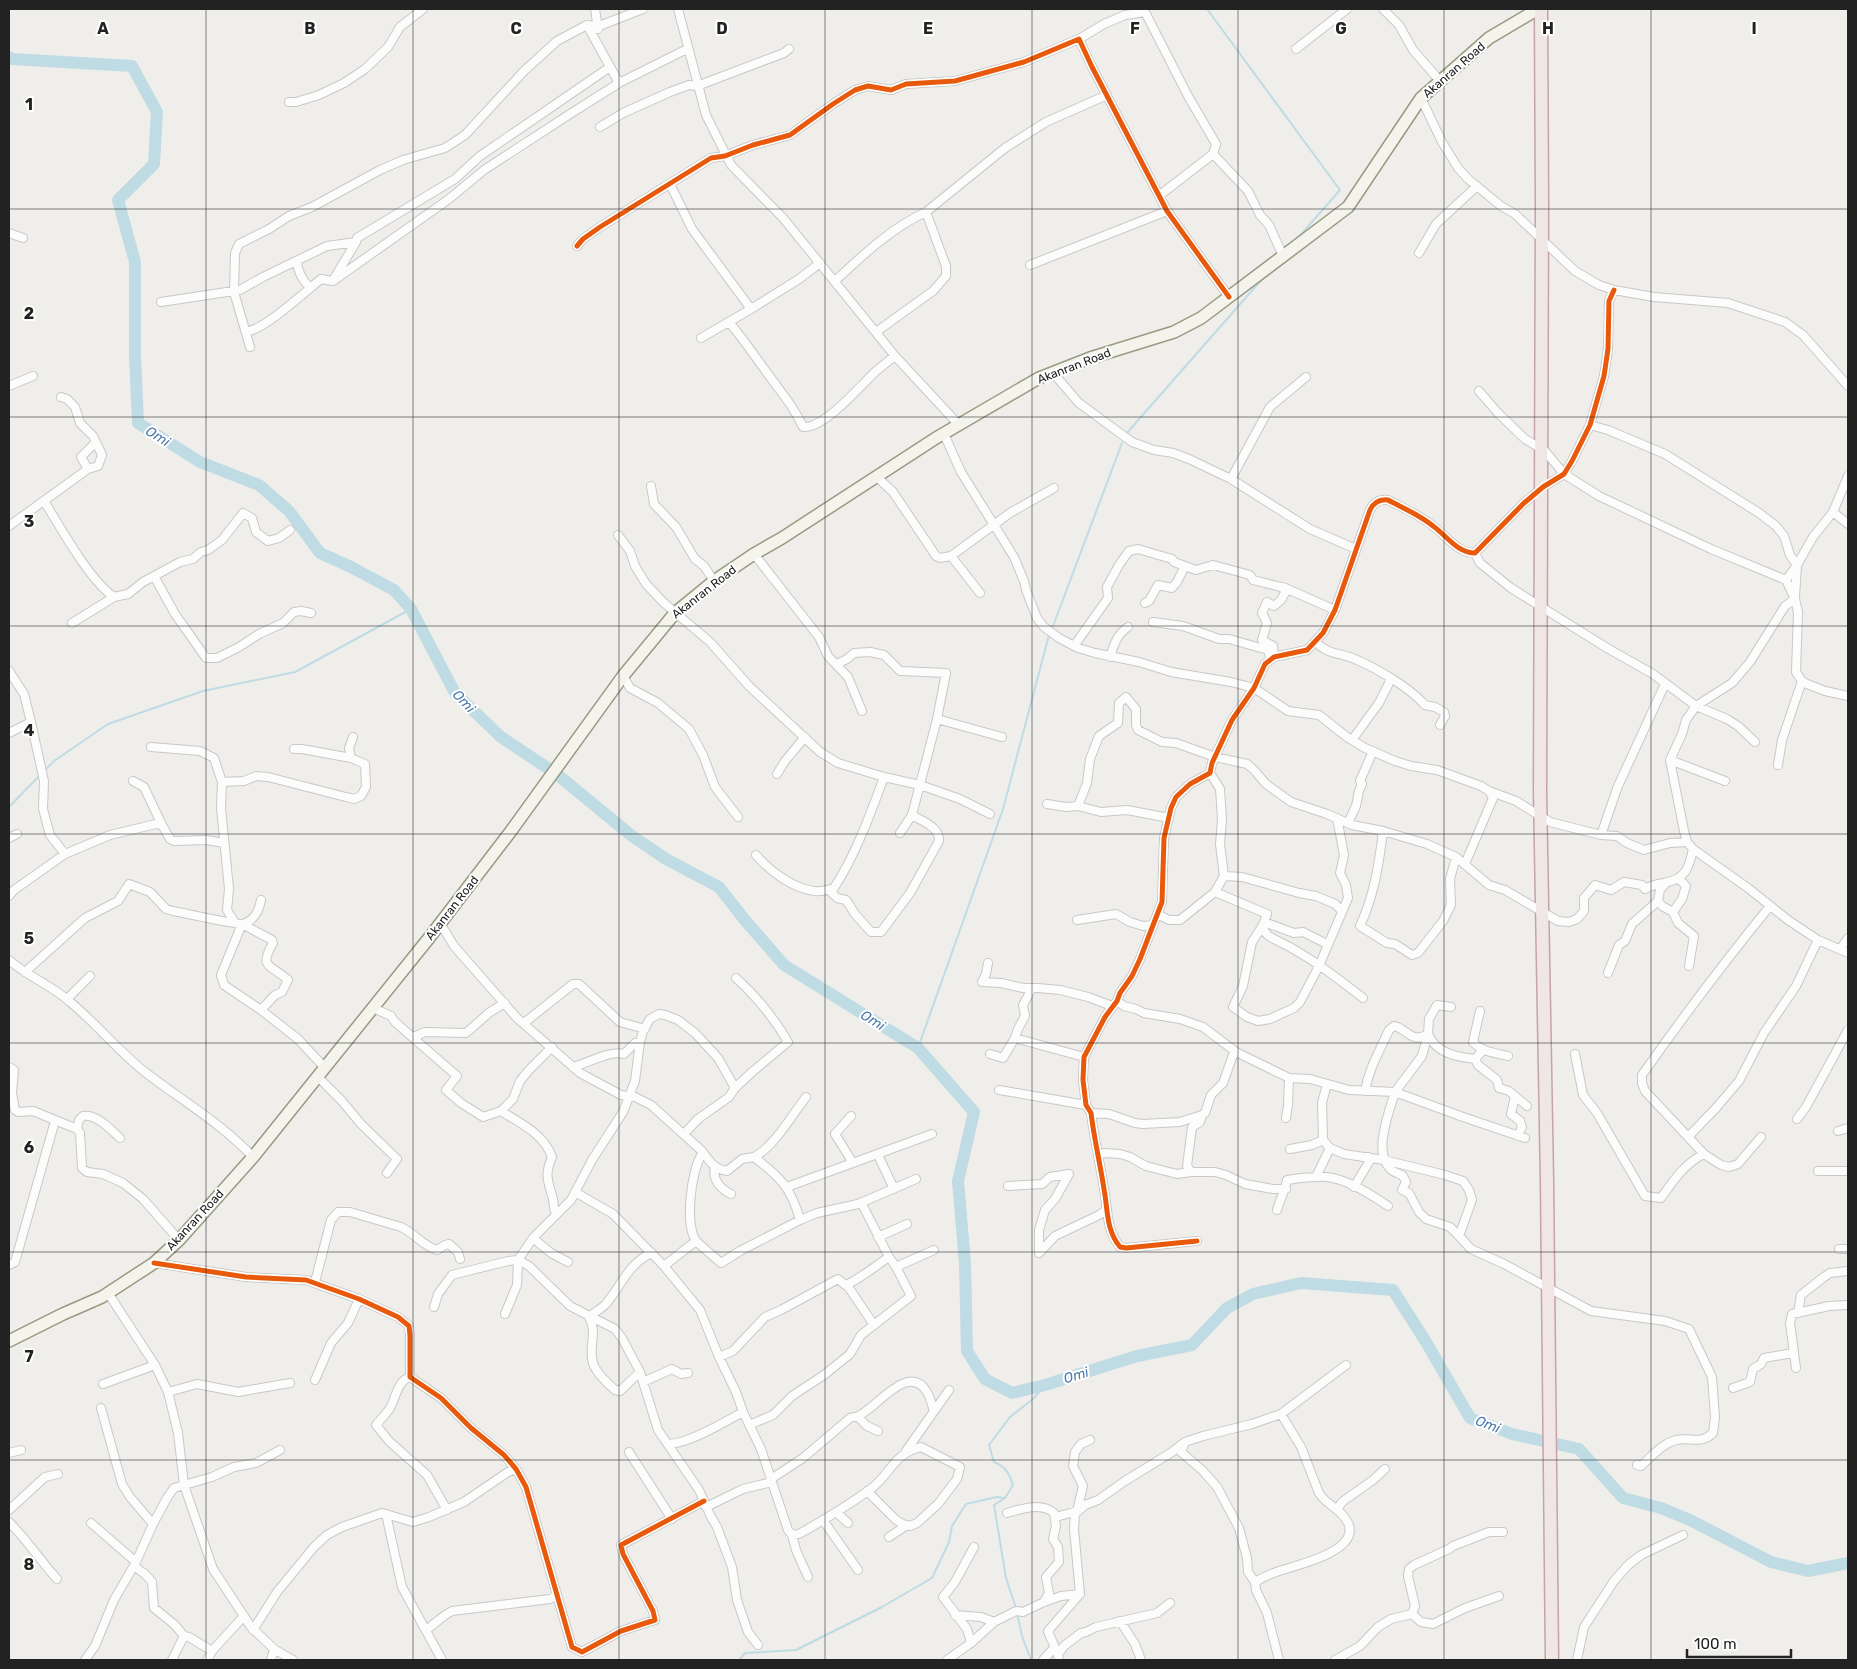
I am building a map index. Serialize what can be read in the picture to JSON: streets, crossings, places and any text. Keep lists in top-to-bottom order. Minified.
{"streets":{"main road":["Akanran Road"]},"water":["Omi"],"scale_bar":"100 m","grid":{"columns":["A","B","C","D","E","F","G","H","I"],"rows":["1","2","3","4","5","6","7","8"]}}
